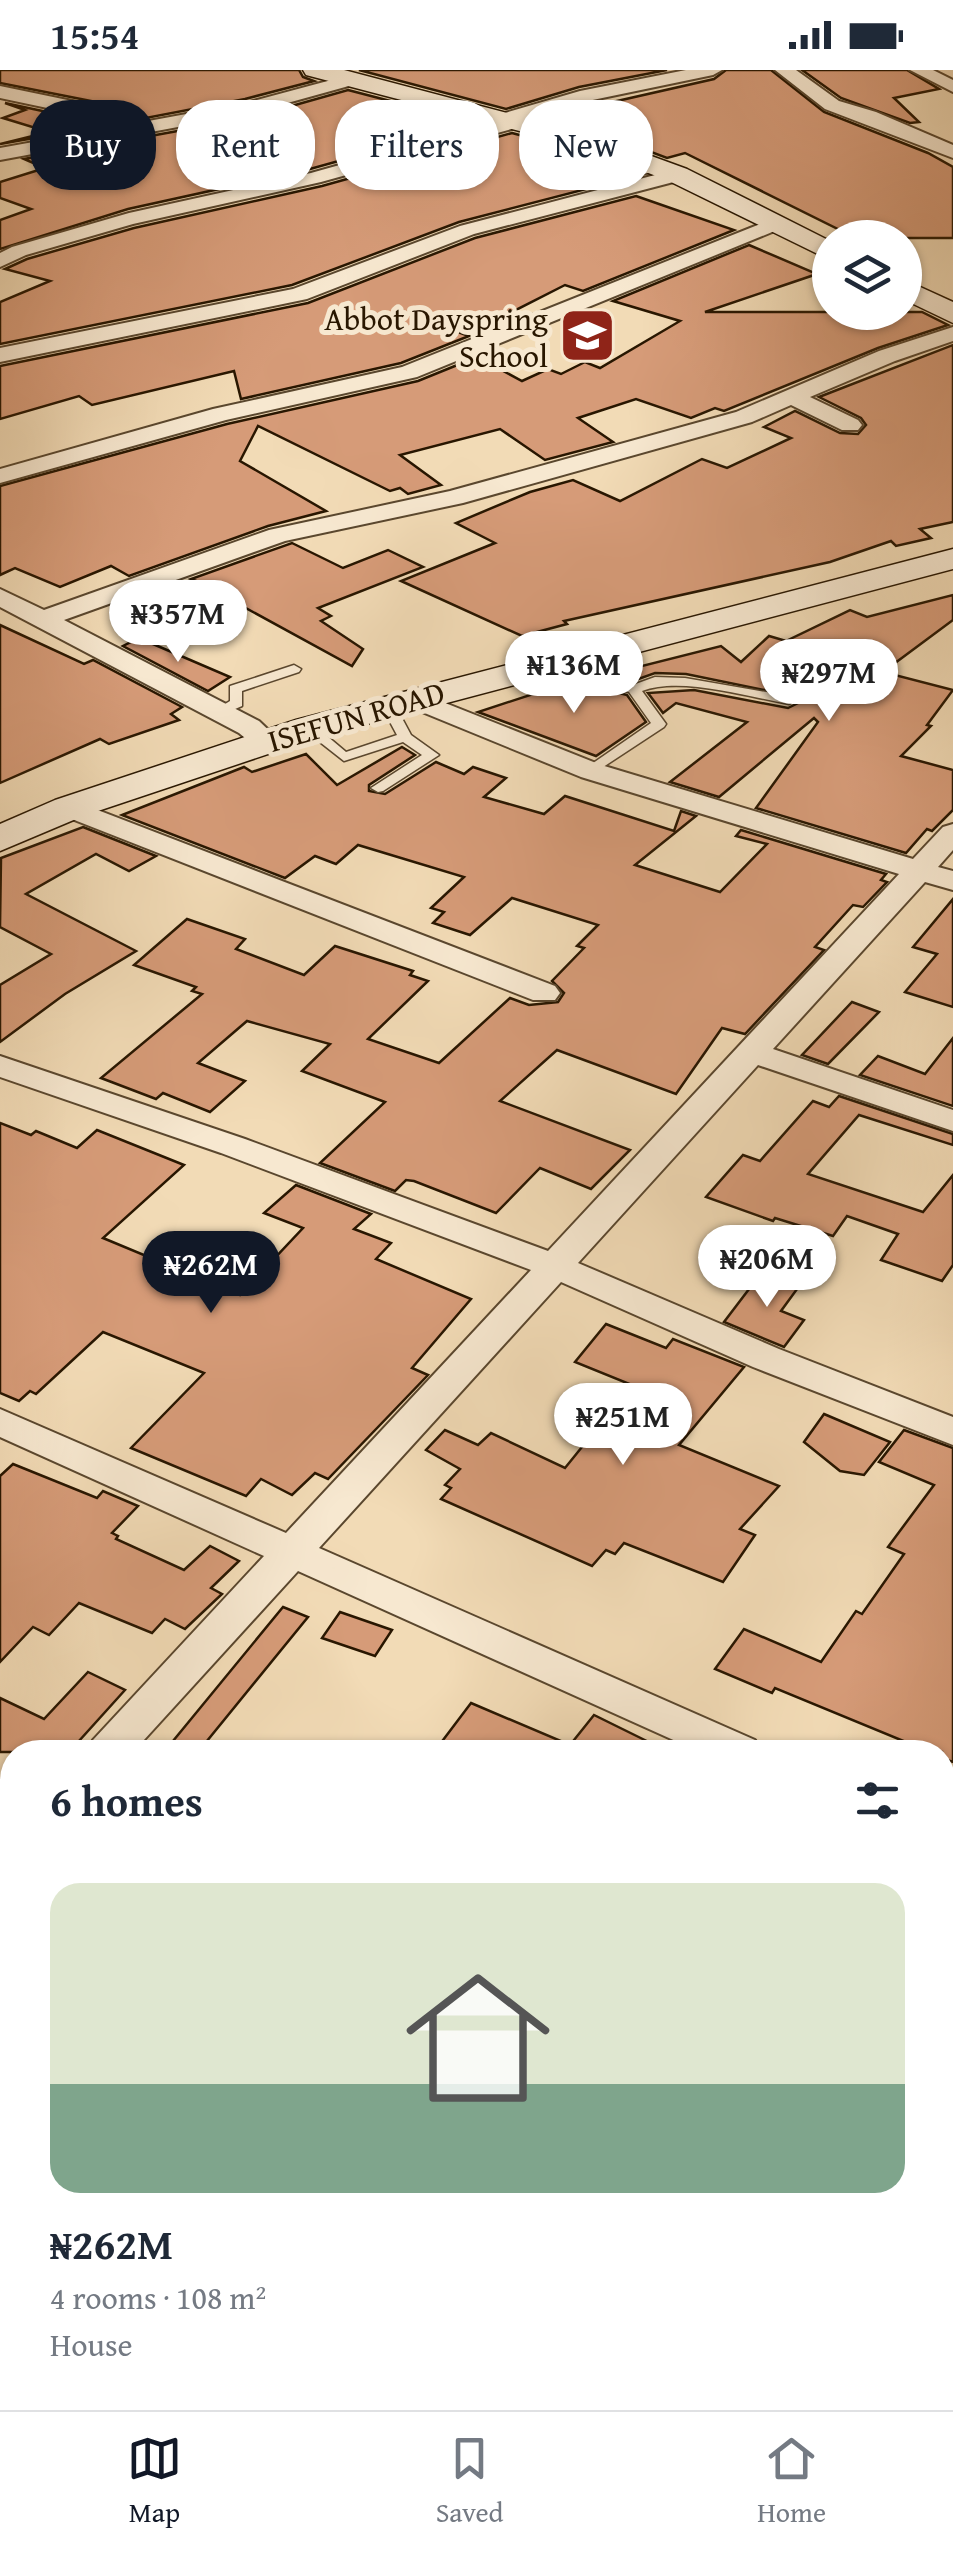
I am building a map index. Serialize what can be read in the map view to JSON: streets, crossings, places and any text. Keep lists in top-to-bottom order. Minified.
{"streets":{"street":["ISEFUN ROAD"]},"places":{"school or university":["Abbot Dayspring School"]},"page":{"status":"15:54","chip":["Buy","Rent","Filters","New"],"price":["₦357M","₦136M","₦297M","₦206M","₦262M","₦251M"],"heading":"6 homes","list":[{"name":"₦262M","note":"4 rooms · 108 m² · House"}],"tabs":["Map","Saved","Home"]}}
